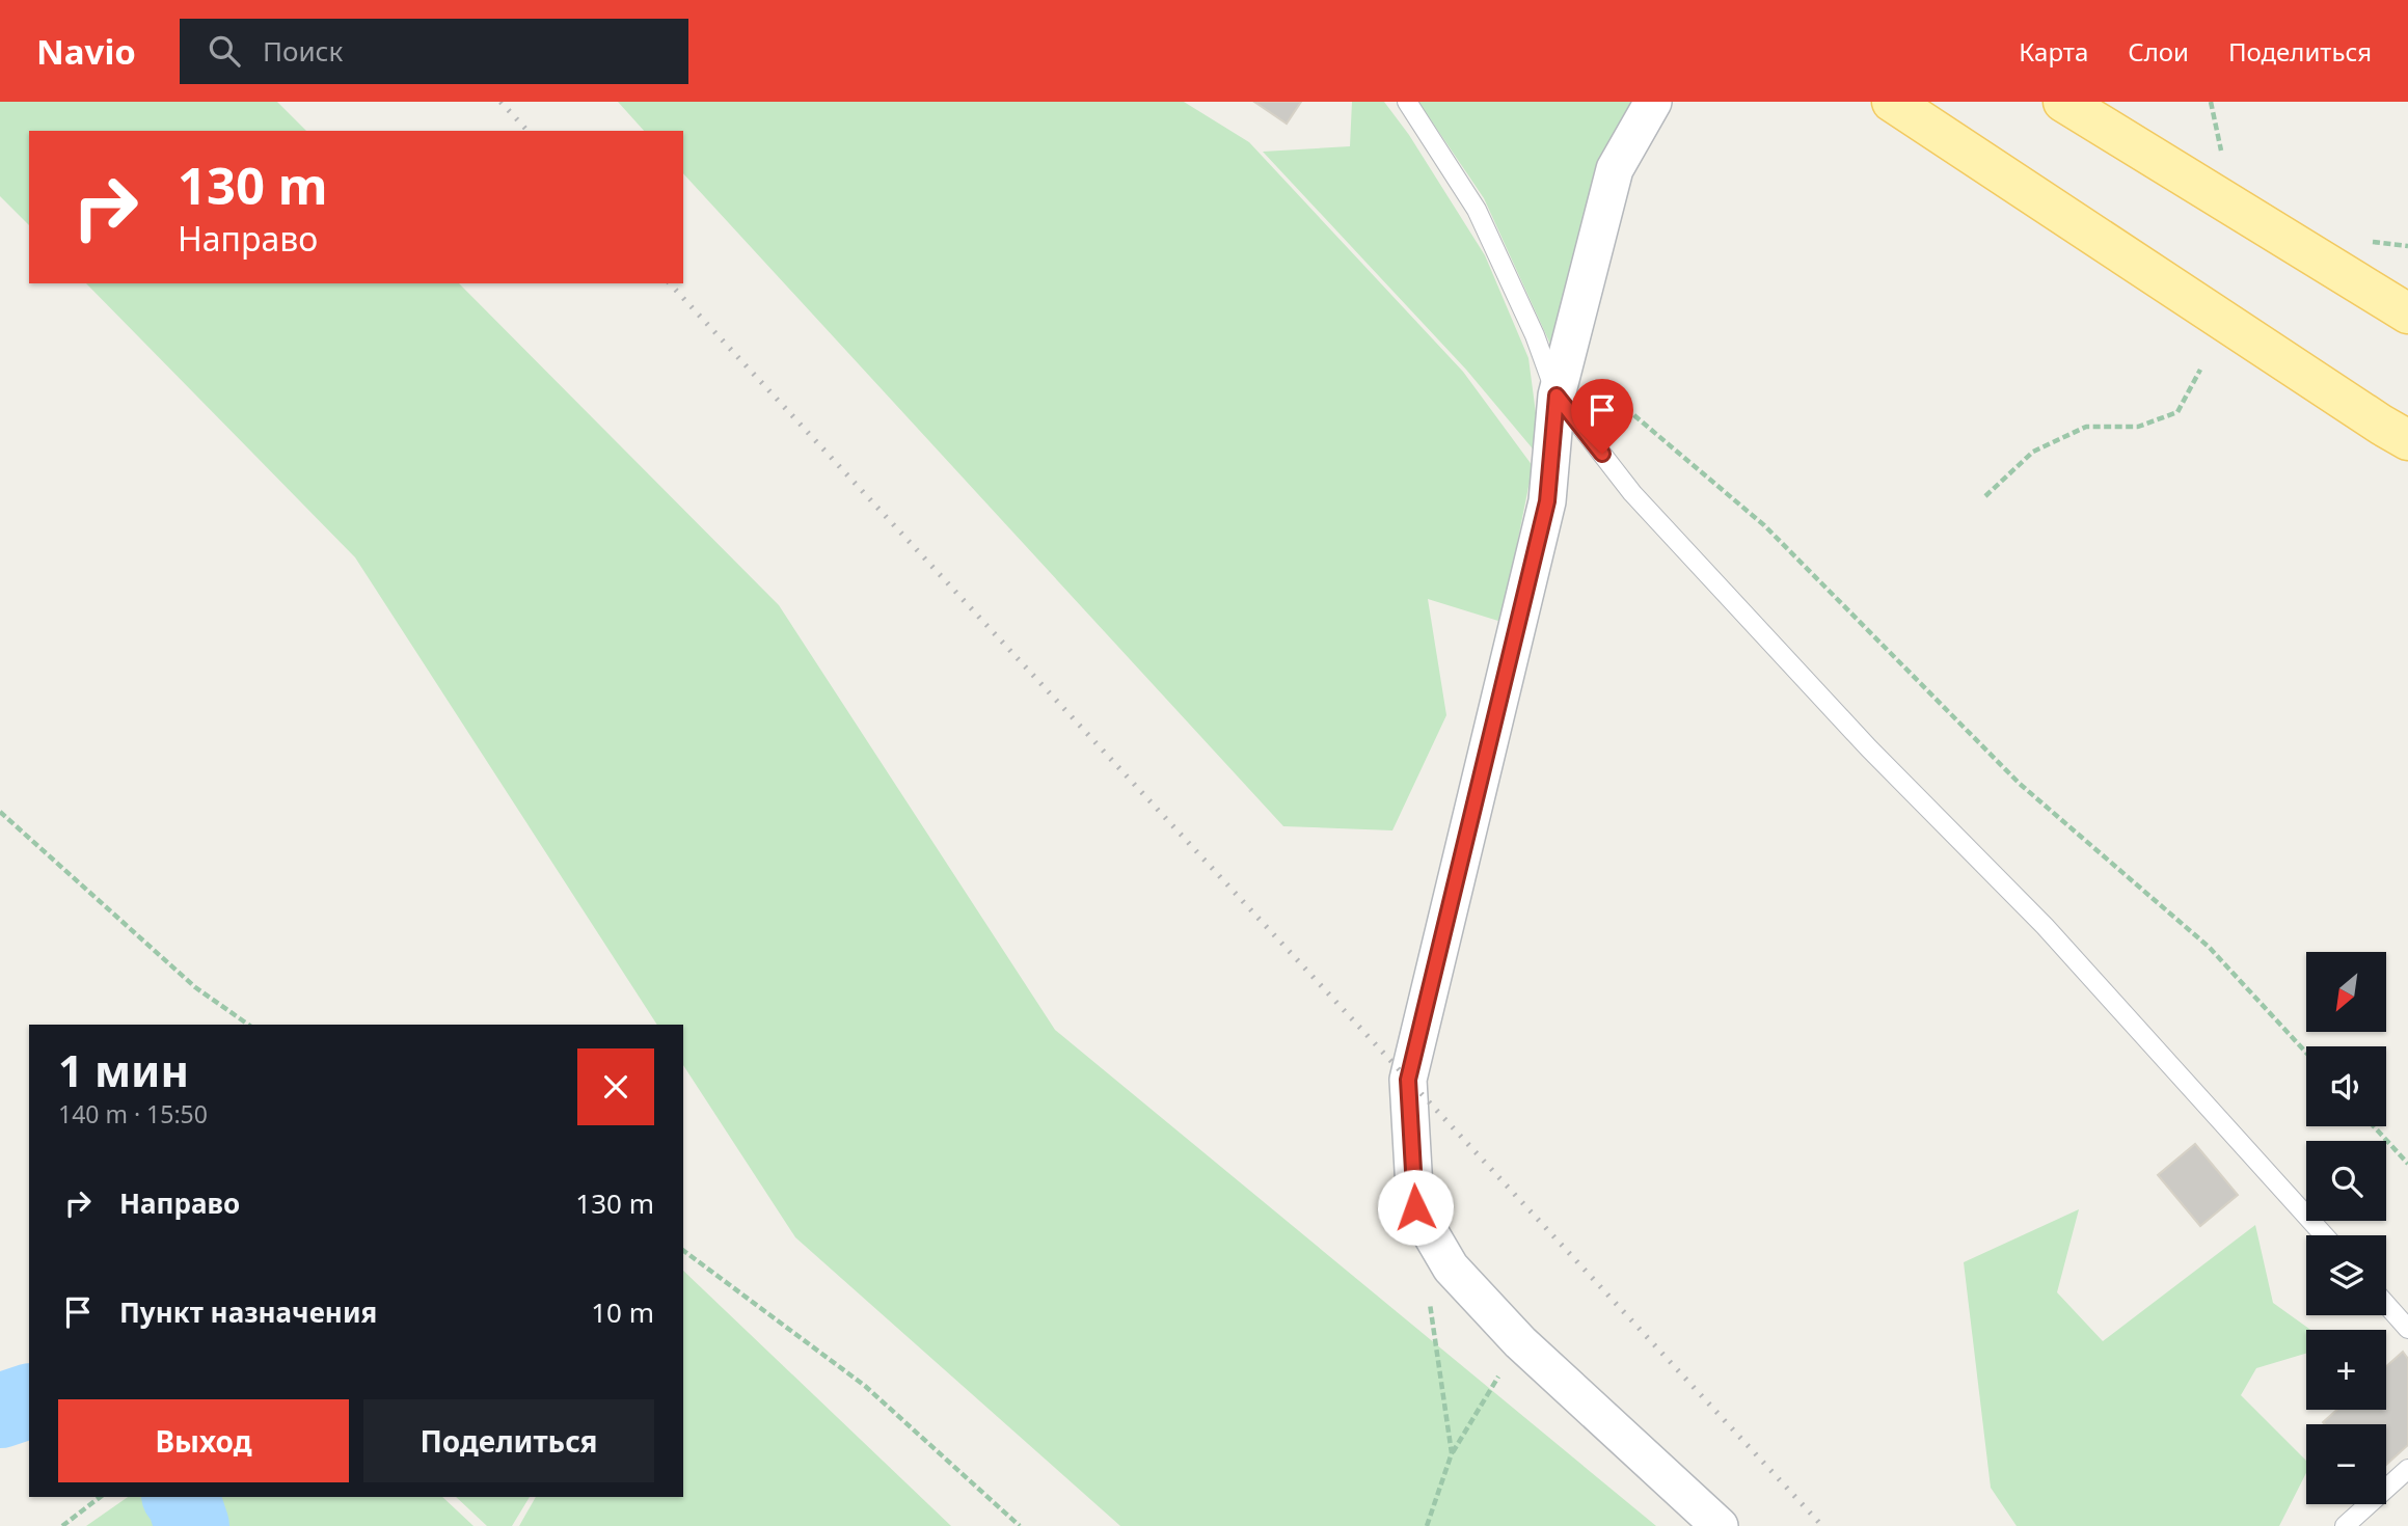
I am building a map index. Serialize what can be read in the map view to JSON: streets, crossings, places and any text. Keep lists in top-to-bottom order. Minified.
{"north":"bottom left","page":{"header":"Navio","search":"Поиск","nav":["Карта","Слои","Поделиться"],"turn":["130 m","Направо"],"map_buttons":["+","−"],"heading":["1 мин","140 m · 15:50"],"list":[{"name":"Направо","value":"130 m"},{"name":"Пункт назначения","value":"10 m"}],"buttons":["Выход","Поделиться"]}}
